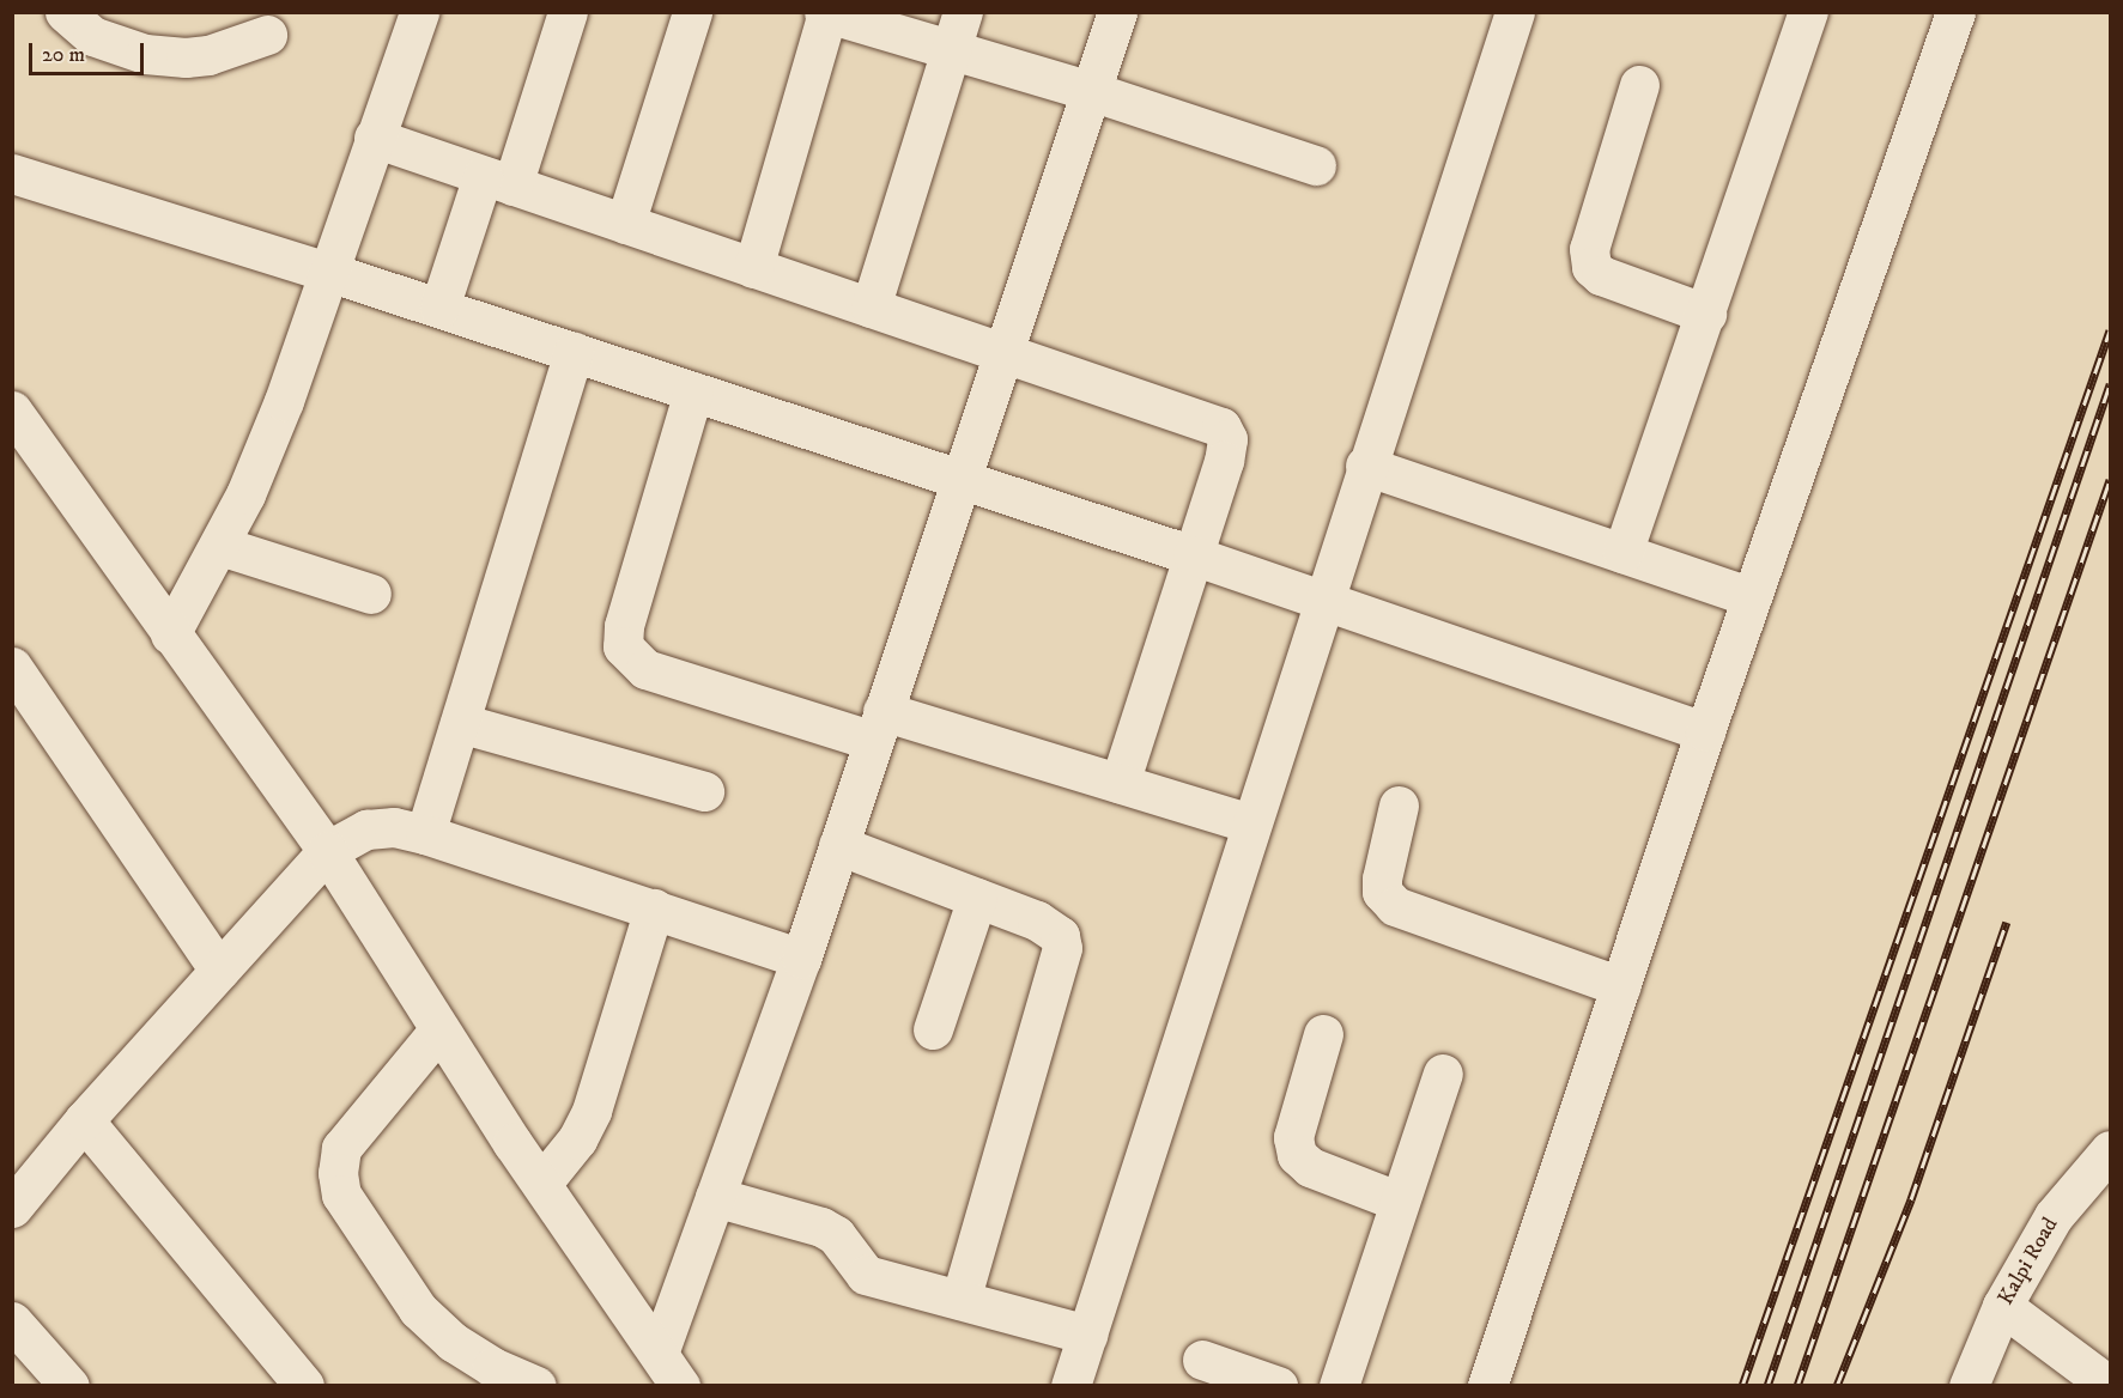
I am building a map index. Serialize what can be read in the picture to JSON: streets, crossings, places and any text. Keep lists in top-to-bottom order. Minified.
{"streets":{"street":["Kalpi Road"]},"scale_bar":"20 m"}
